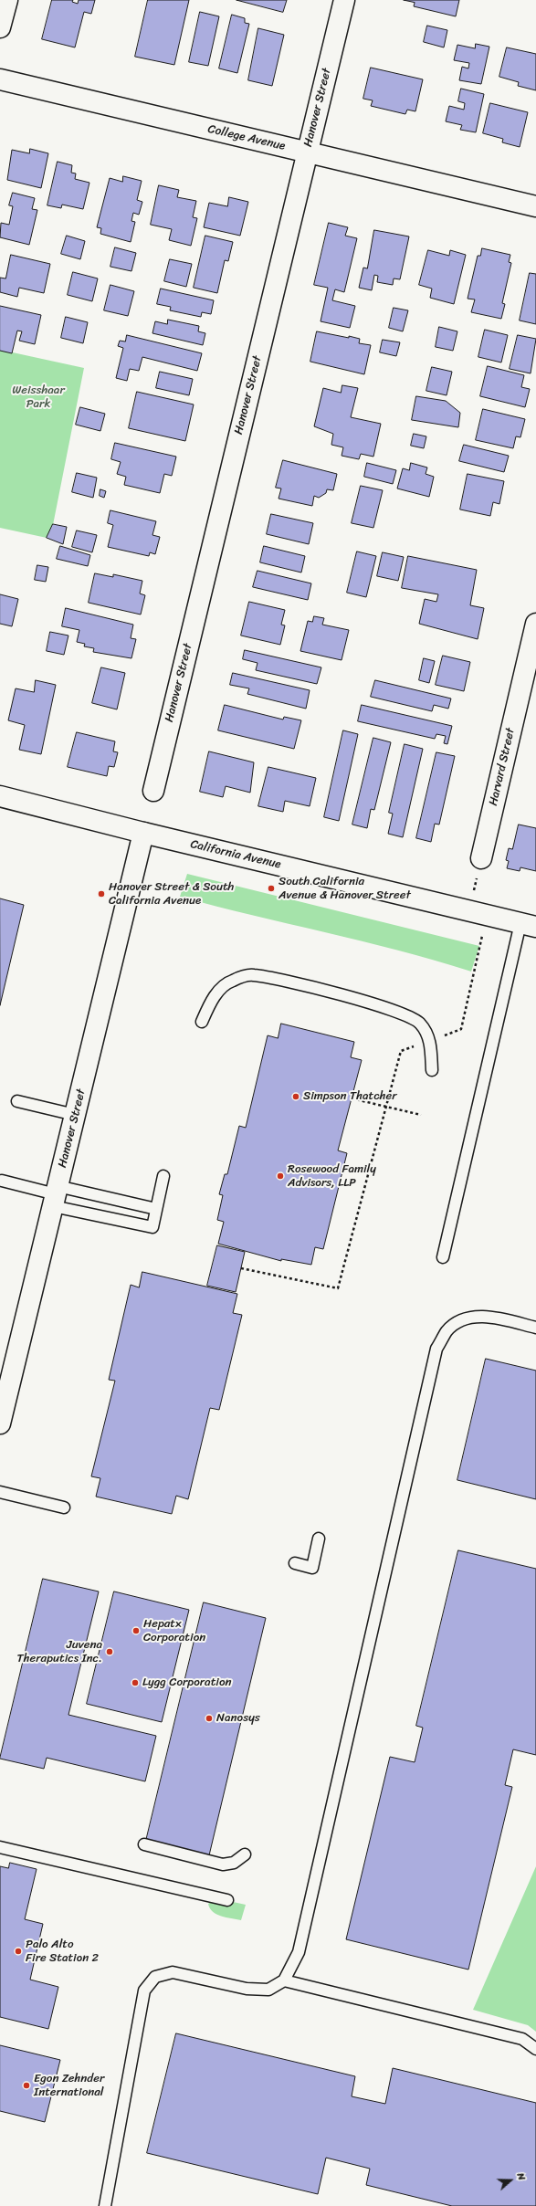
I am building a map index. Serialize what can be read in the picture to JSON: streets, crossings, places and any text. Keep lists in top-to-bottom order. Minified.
{"streets":{"street":["Hanover Street","College Avenue","Harvard Street","California Avenue"]},"crossings":[["Hanover Street","College Avenue"],["Hanover Street","California Avenue"]],"parks":["Weisshaar Park"],"places":["South California Avenue & Hanover Street","Hanover Street & South California Avenue","Simpson Thatcher","Rosewood Family Advisors, LLP","Hepatx Corporation","Juvena Theraputics Inc.","Lygg Corporation","Nanosys","Palo Alto Fire Station 2","Egon Zehnder International"],"north":"right"}
